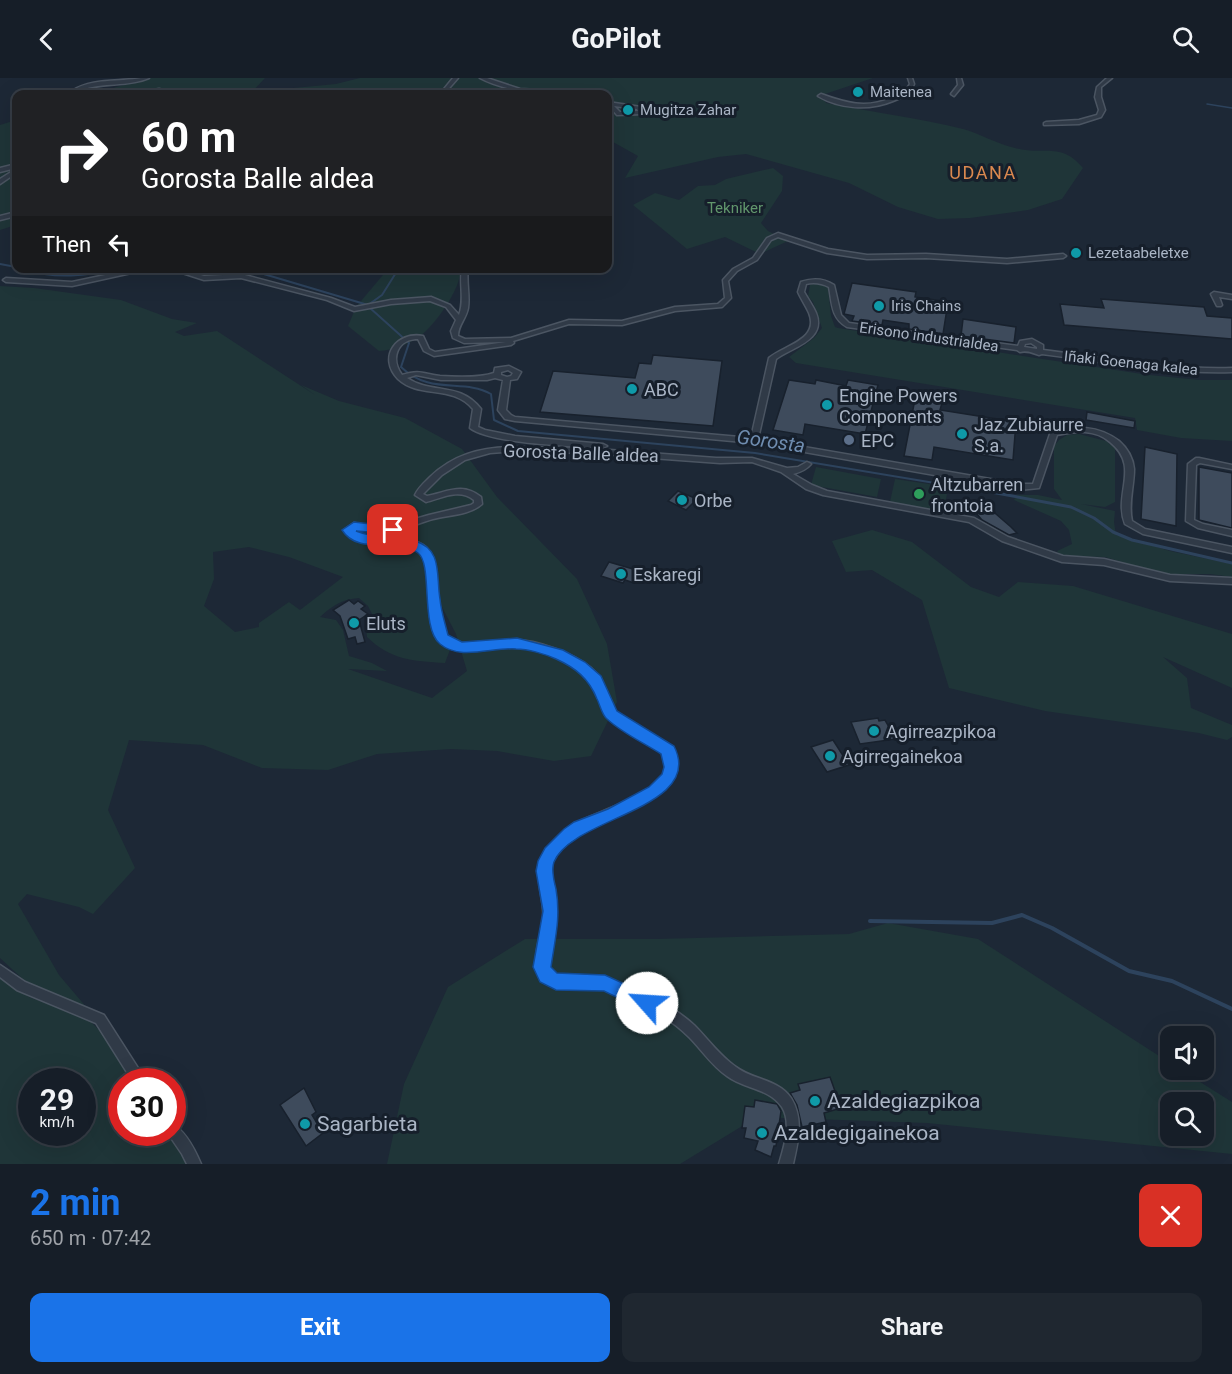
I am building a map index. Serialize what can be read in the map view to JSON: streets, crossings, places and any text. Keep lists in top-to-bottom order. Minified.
{"streets":{"street":["Erisono industrialdea","Iñaki Goenaga kalea","Gorosta Balle aldea"]},"crossings":[["Erisono industrialdea","Iñaki Goenaga kalea"]],"districts":["UDANA"],"water":["Gorosta"],"parks":["Tekniker"],"places":["Maitenea","Mugitza Zahar","Lezetaabeletxe","Iris Chains","ABC","Engine Powers Components","Jaz Zubiaurre S.a.","EPC","Altzubarren frontoia","Orbe","Eskaregi","Eluts","Agirreazpikoa","Agirregainekoa","Azaldegiazpikoa","Sagarbieta","Azaldegigainekoa"],"page":{"header":"GoPilot","turn":["60 m","Gorosta Balle aldea"],"then":"Then","speed":"29 km/h","limit":"30","heading":["2 min","650 m · 07:42"],"buttons":["Exit","Share"]}}
